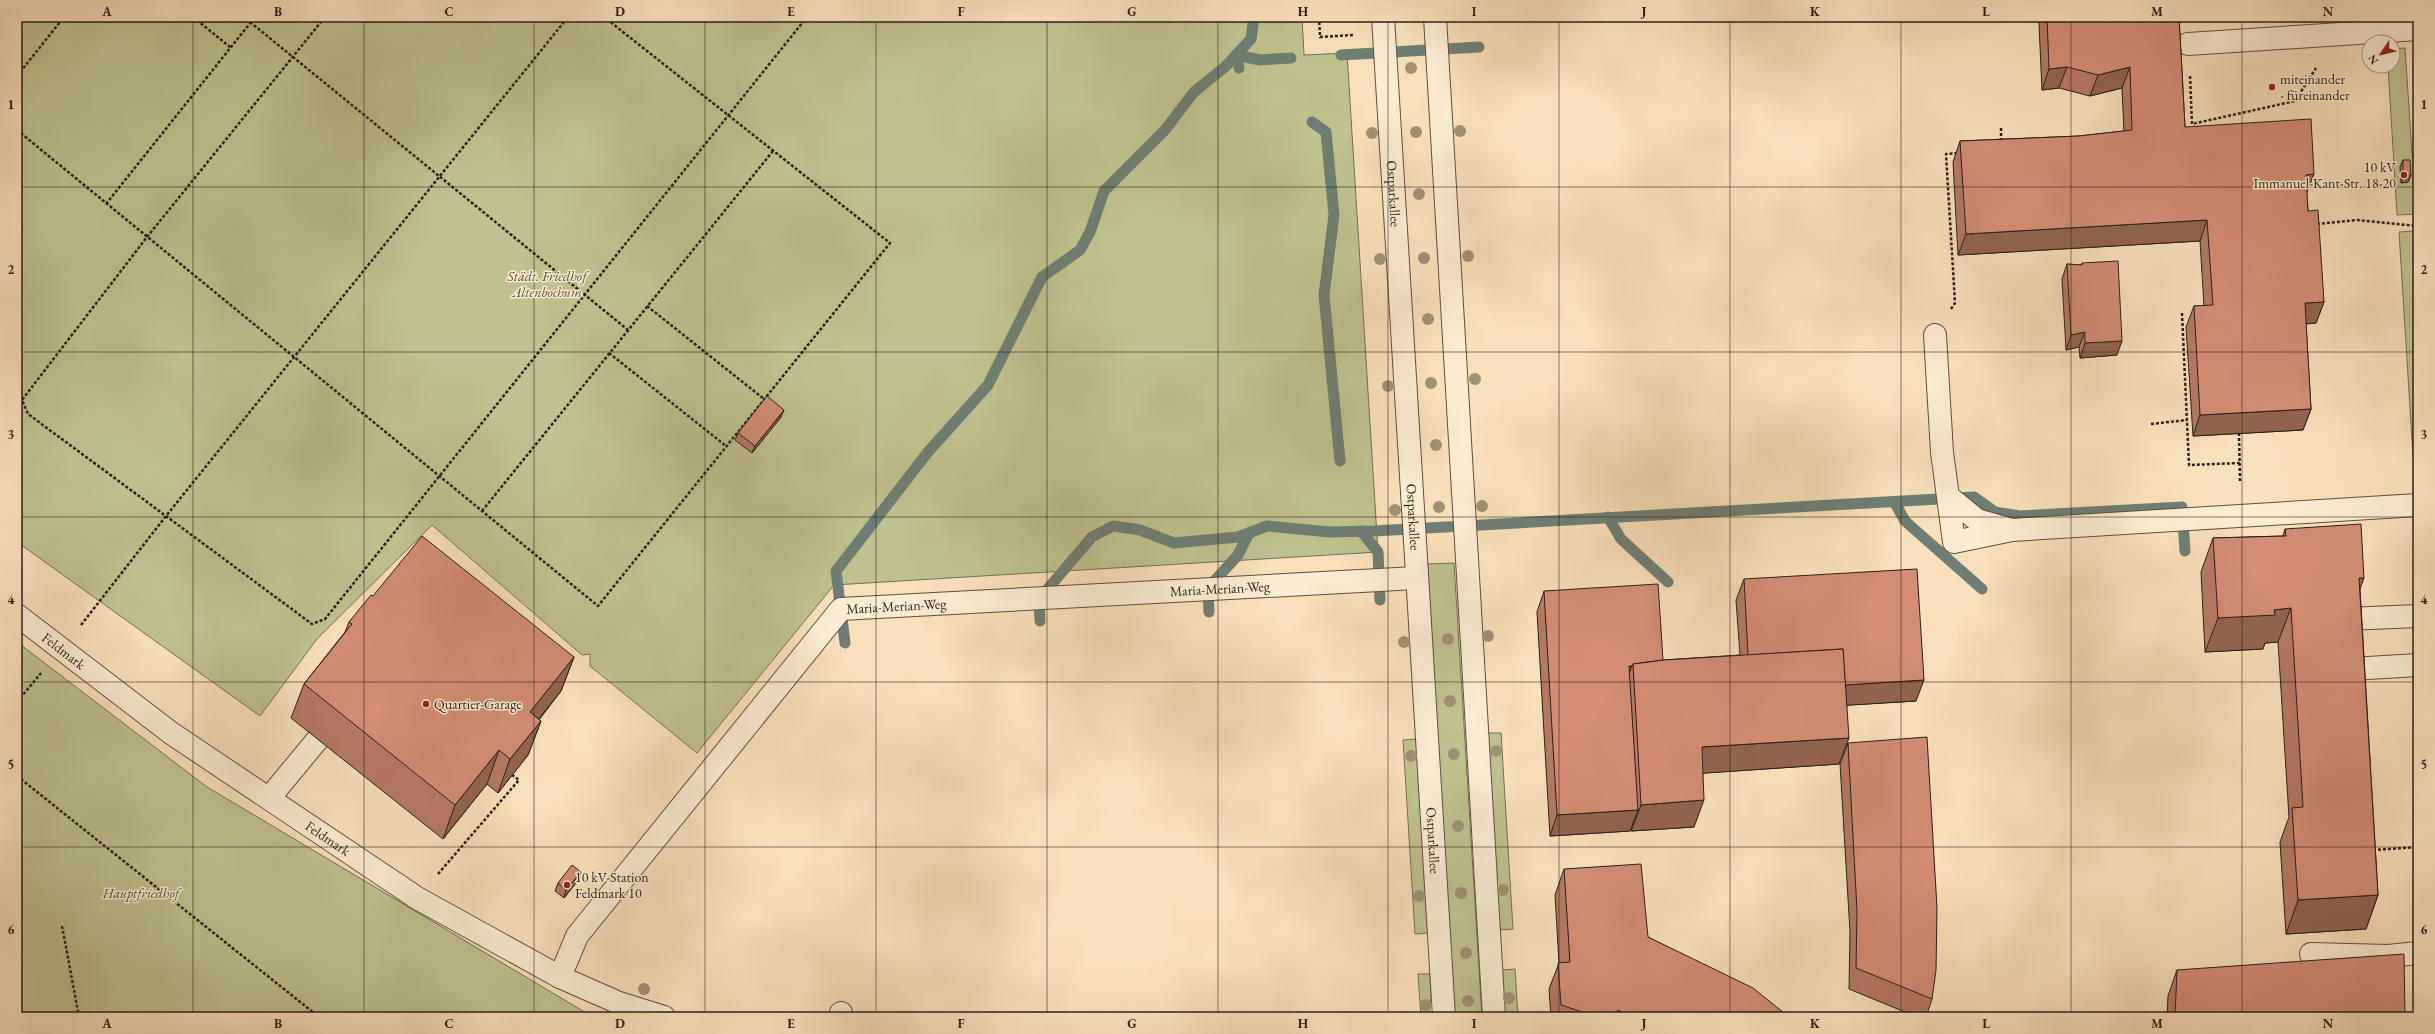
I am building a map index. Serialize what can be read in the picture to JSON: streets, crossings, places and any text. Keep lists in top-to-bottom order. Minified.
{"streets":{"street":["Ostparkallee","Maria-Merian-Weg","Feldmark"]},"crossings":[["Ostparkallee","Maria-Merian-Weg"],["Maria-Merian-Weg","Feldmark"]],"parks":["Städt. Friedhof Altenbochum","Hauptfriedhof"],"places":["miteinander - füreinander","10 kV Immanuel-Kant-Str. 18-20","Quartier-Garage","10 kV-Station Feldmark 10"],"north":"bottom left","grid":{"columns":["A","B","C","D","E","F","G","H","I","J","K","L","M","N"],"rows":["1","2","3","4","5","6"]}}
